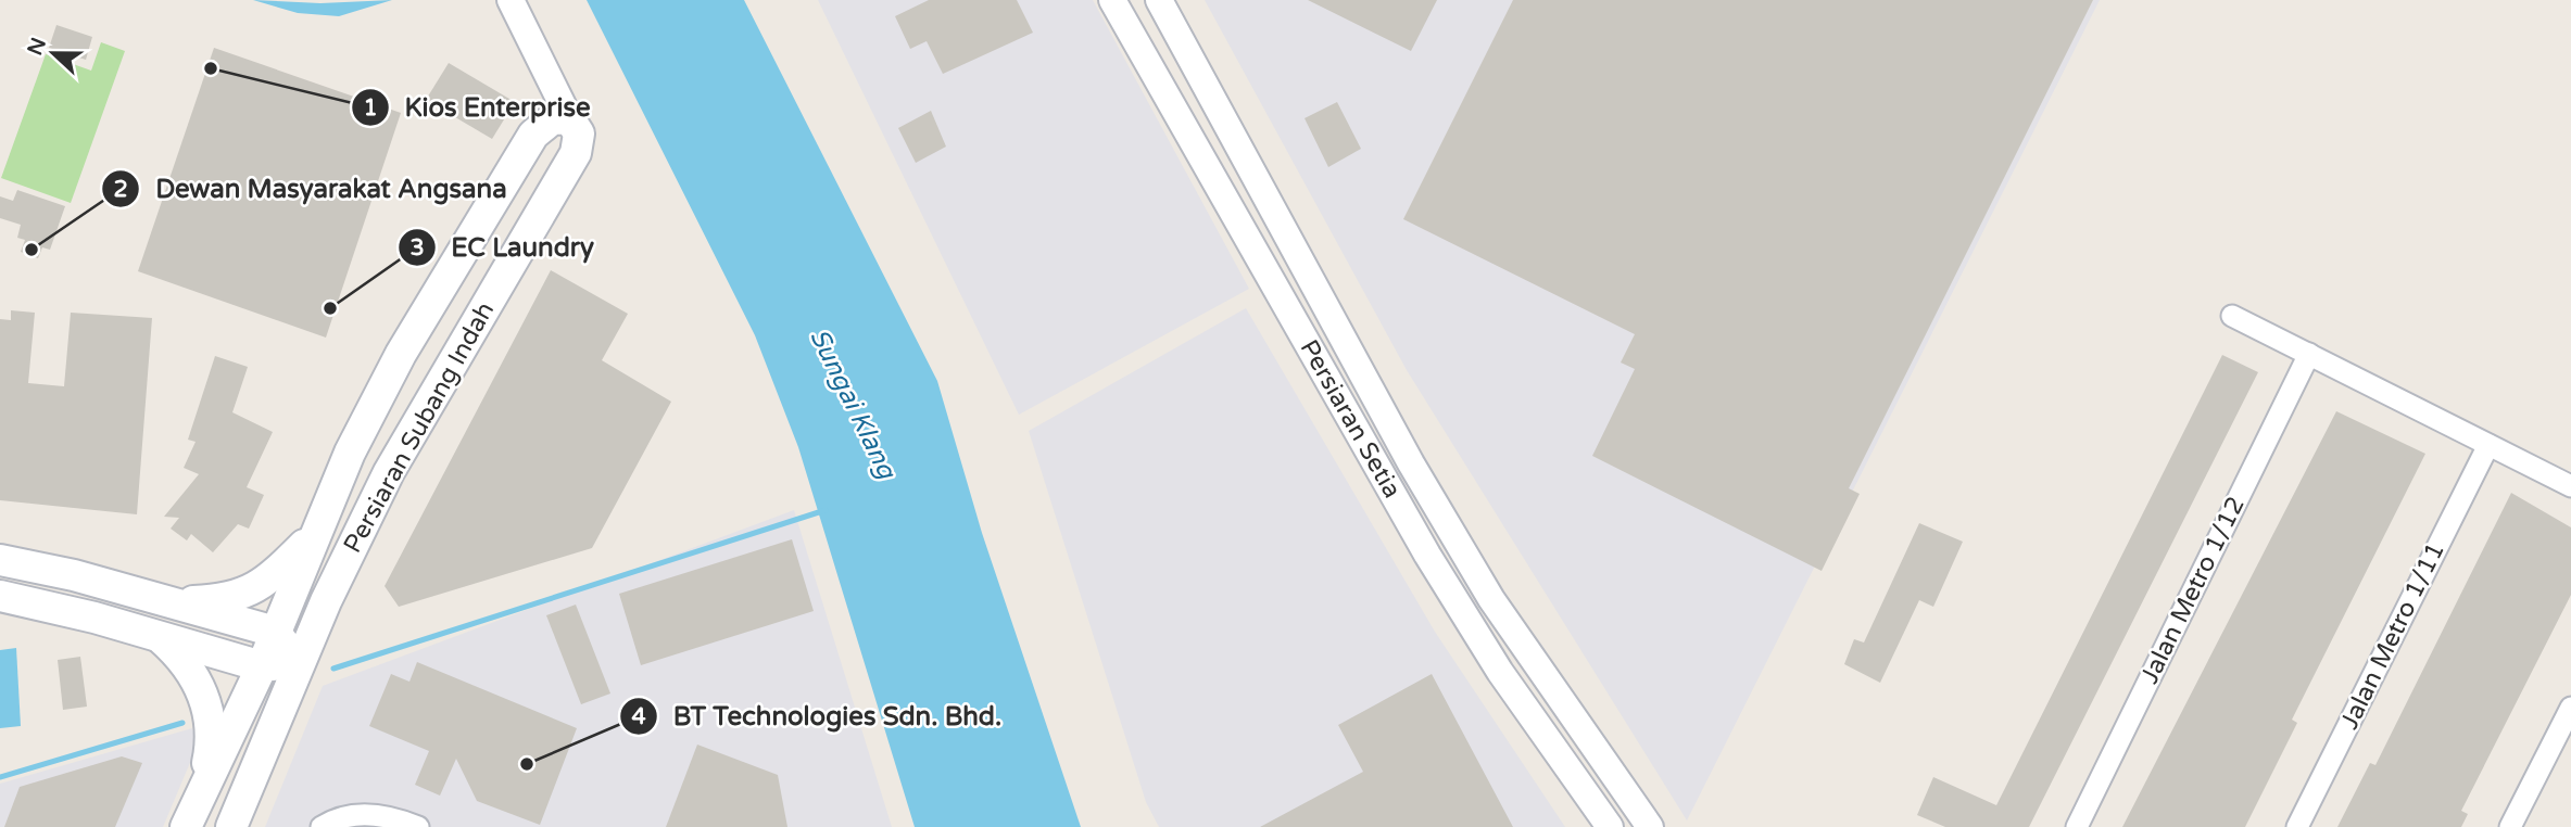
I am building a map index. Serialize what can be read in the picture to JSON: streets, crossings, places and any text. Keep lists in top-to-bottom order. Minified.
{"streets":{"main road":["Persiaran Subang Indah"],"street":["Persiaran Setia","Jalan Metro 1/12","Jalan Metro 1/11"]},"water":["Sungai Klang"],"places":["Kios Enterprise","Dewan Masyarakat Angsana","EC Laundry","BT Technologies Sdn. Bhd."],"north":"left"}
